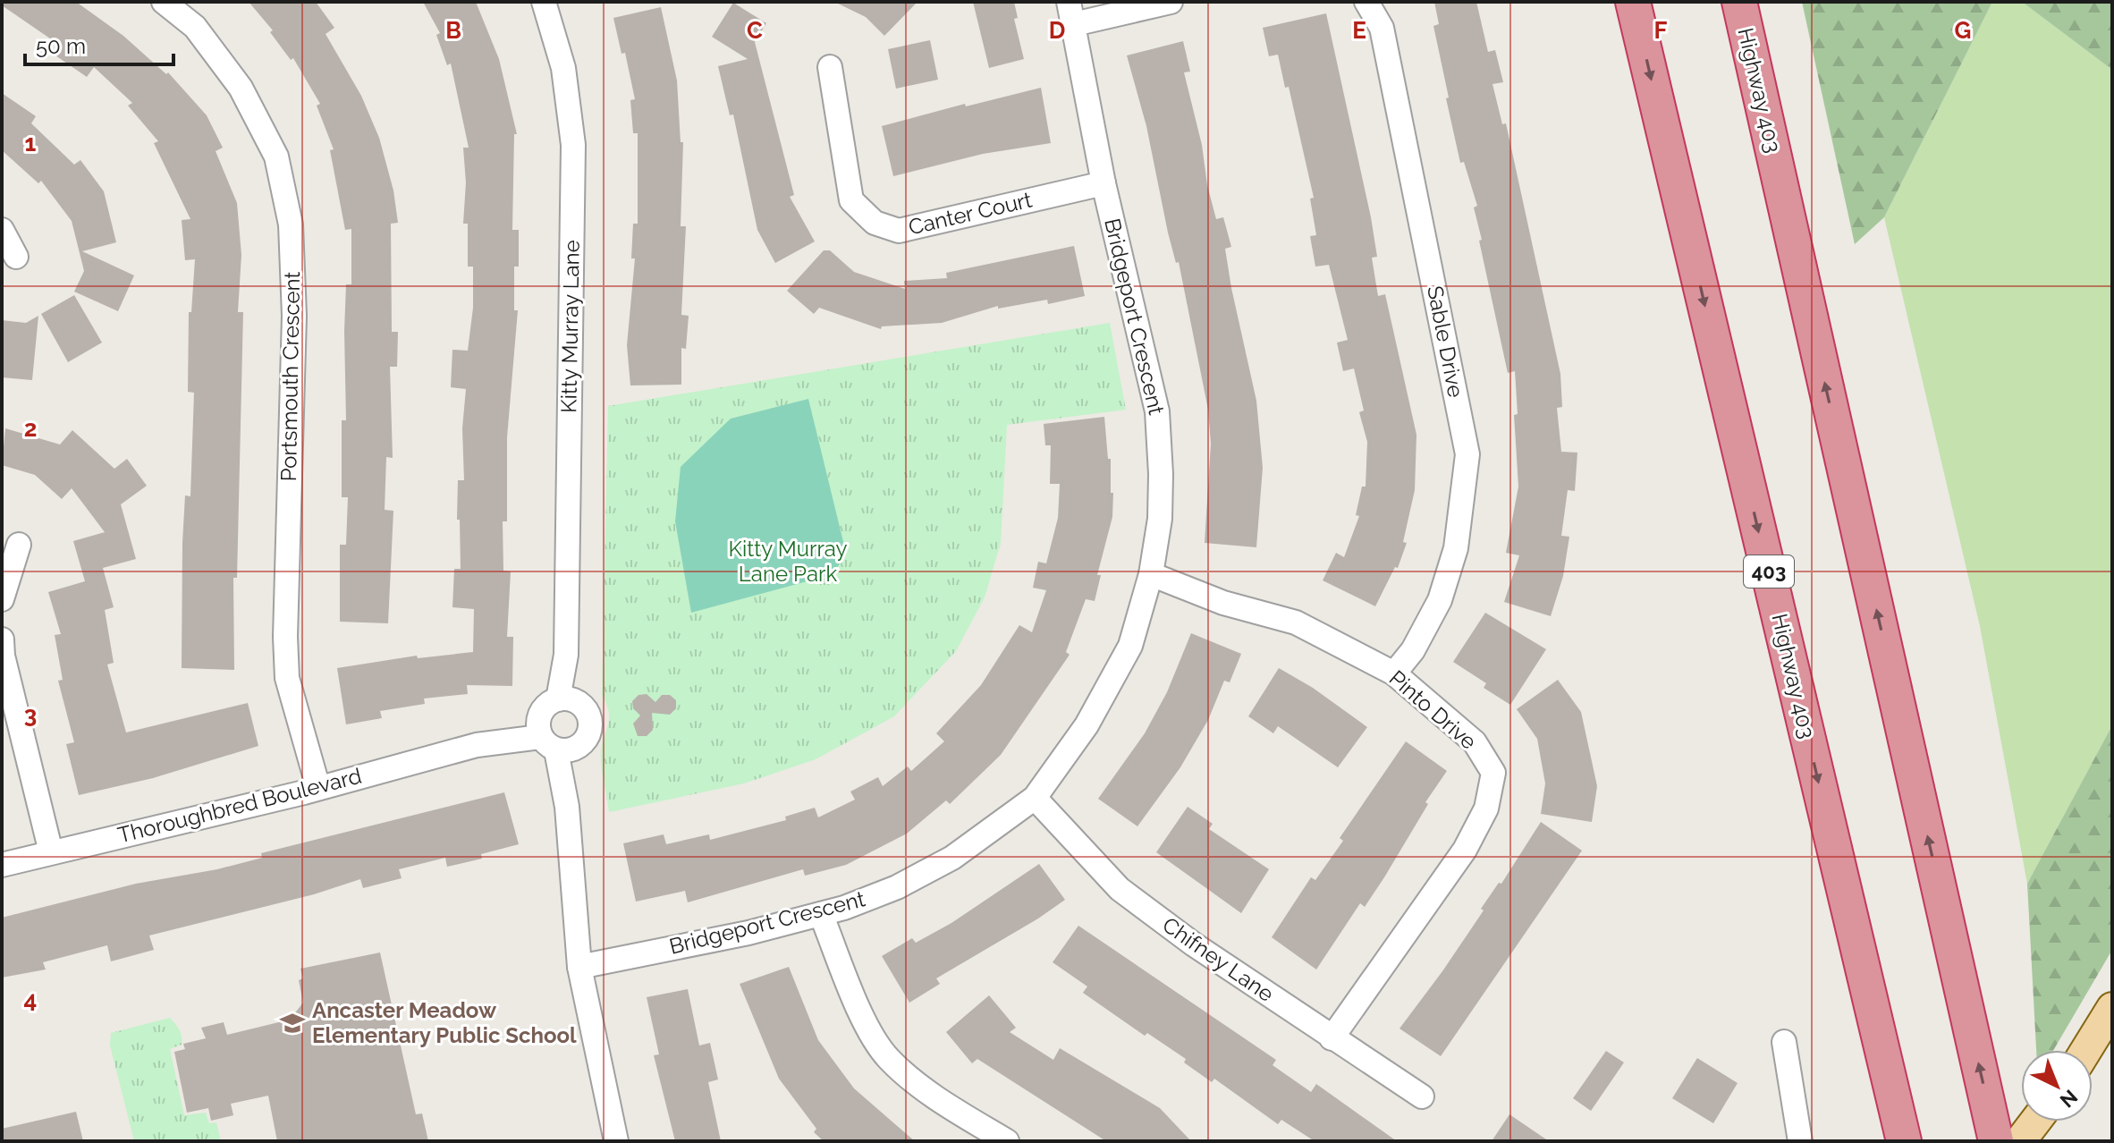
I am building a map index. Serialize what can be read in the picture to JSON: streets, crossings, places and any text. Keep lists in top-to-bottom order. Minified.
{"streets":{"highway":["Highway 403","403"],"street":["Canter Court","Bridgeport Crescent","Kitty Murray Lane","Sable Drive","Portsmouth Crescent","Pinto Drive","Thoroughbred Boulevard","Chifney Lane"]},"crossings":[["Canter Court","Bridgeport Crescent"],["Bridgeport Crescent","Pinto Drive"],["Bridgeport Crescent","Chifney Lane"],["Kitty Murray Lane","Thoroughbred Boulevard"],["Sable Drive","Pinto Drive"],["Portsmouth Crescent","Thoroughbred Boulevard"],["Pinto Drive","Chifney Lane"]],"parks":["Kitty Murray Lane Park"],"places":{"school or university":["Ancaster Meadow Elementary Public School"]},"scale_bar":"50 m","north":"bottom right","grid":{"columns":["B","C","D","E","F","G"],"rows":["1","2","3","4"]}}
